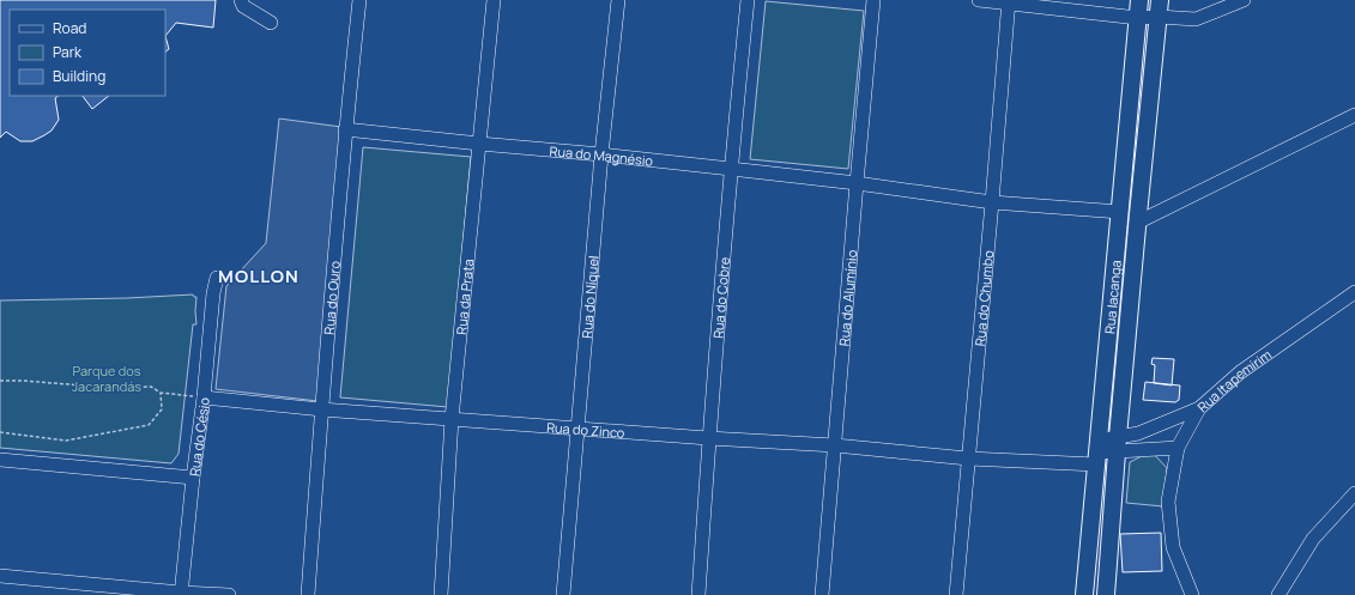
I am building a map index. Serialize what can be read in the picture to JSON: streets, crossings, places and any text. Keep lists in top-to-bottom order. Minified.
{"streets":{"main road":["Rua Iacanga"],"street":["Rua do Magnésio","Rua do Ouro","Rua da Prata","Rua do Níquel","Rua do Cobre","Rua do Alumínio","Rua do Chumbo","Rua Itapemirim","Rua do Zinco","Rua do Césio"]},"crossings":[["Rua do Magnésio","Rua do Ouro"],["Rua do Magnésio","Rua da Prata"],["Rua do Magnésio","Rua do Níquel"],["Rua do Magnésio","Rua do Cobre"],["Rua do Magnésio","Rua do Alumínio"],["Rua do Magnésio","Rua Iacanga"],["Rua do Magnésio","Rua do Chumbo"],["Rua do Ouro","Rua do Zinco"],["Rua da Prata","Rua do Zinco"],["Rua do Níquel","Rua do Zinco"],["Rua do Cobre","Rua do Zinco"],["Rua do Alumínio","Rua do Zinco"],["Rua Iacanga","Rua Itapemirim"],["Rua do Chumbo","Rua Itapemirim"],["Rua do Chumbo","Rua do Zinco"],["Rua Itapemirim","Rua do Zinco"],["Rua do Zinco","Rua do Césio"]],"districts":["MOLLON"],"parks":["Parque dos Jacarandás"],"legend":["Road","Park","Building"]}
